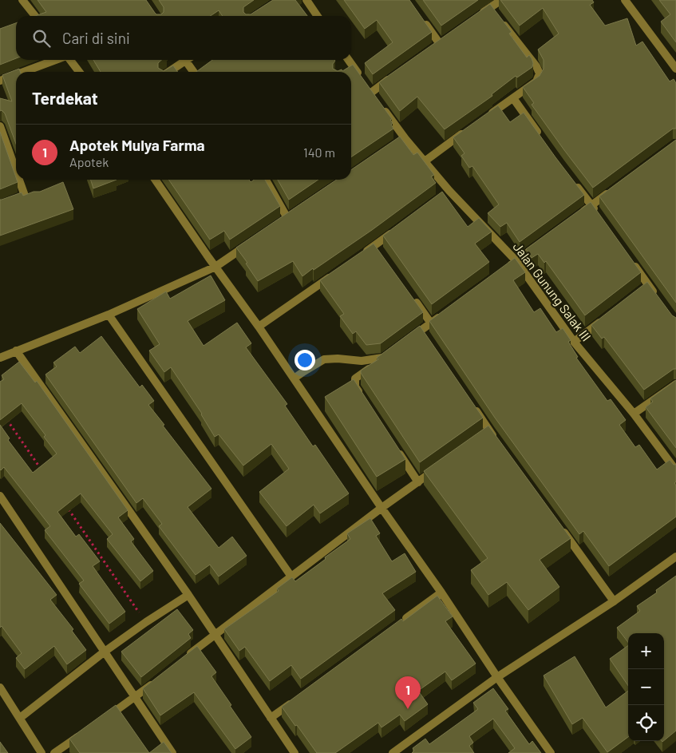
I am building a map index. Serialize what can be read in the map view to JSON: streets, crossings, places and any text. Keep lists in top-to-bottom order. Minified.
{"streets":{"street":["Jalan Gunung Salak III"]},"page":{"search":"Cari di sini","heading":"Terdekat","list":[{"mark":"1","name":"Apotek Mulya Farma","note":"Apotek","value":"140 m"}],"map_buttons":["+","−"],"pins":"1"}}
